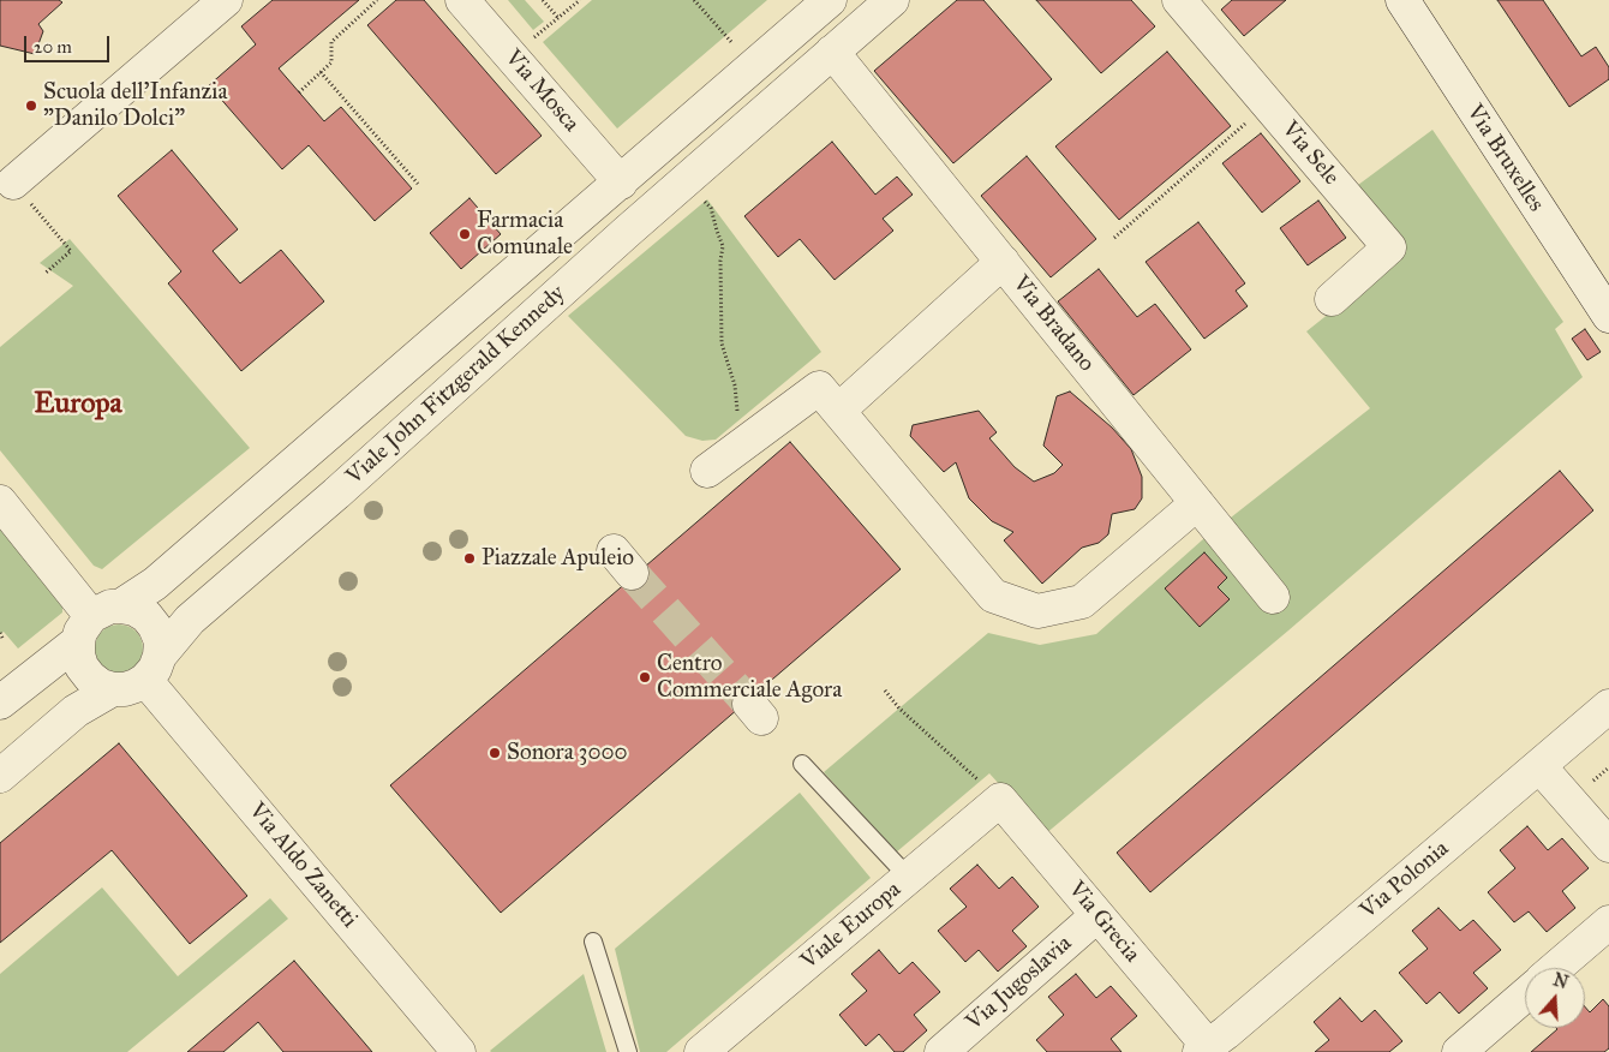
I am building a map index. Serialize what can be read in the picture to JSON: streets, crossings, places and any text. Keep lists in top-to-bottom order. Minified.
{"streets":{"street":["Via Mosca","Via Sele","Via Bruxelles","Via Bradano","Viale John Fitzgerald Kennedy","Via Aldo Zanetti","Via Polonia","Via Grecia","Viale Europa","Via Jugoslavia"]},"crossings":[["Via Mosca","Viale John Fitzgerald Kennedy"],["Via Bradano","Viale John Fitzgerald Kennedy"],["Viale John Fitzgerald Kennedy","Via Aldo Zanetti"],["Via Polonia","Via Grecia"],["Via Grecia","Viale Europa"],["Via Grecia","Via Jugoslavia"]],"districts":["Europa"],"places":["Scuola dell'Infanzia \"Danilo Dolci\"","Farmacia Comunale","Piazzale Apuleio","Centro Commerciale Agora","Sonora 3000"],"scale_bar":"20 m","north":"top"}
